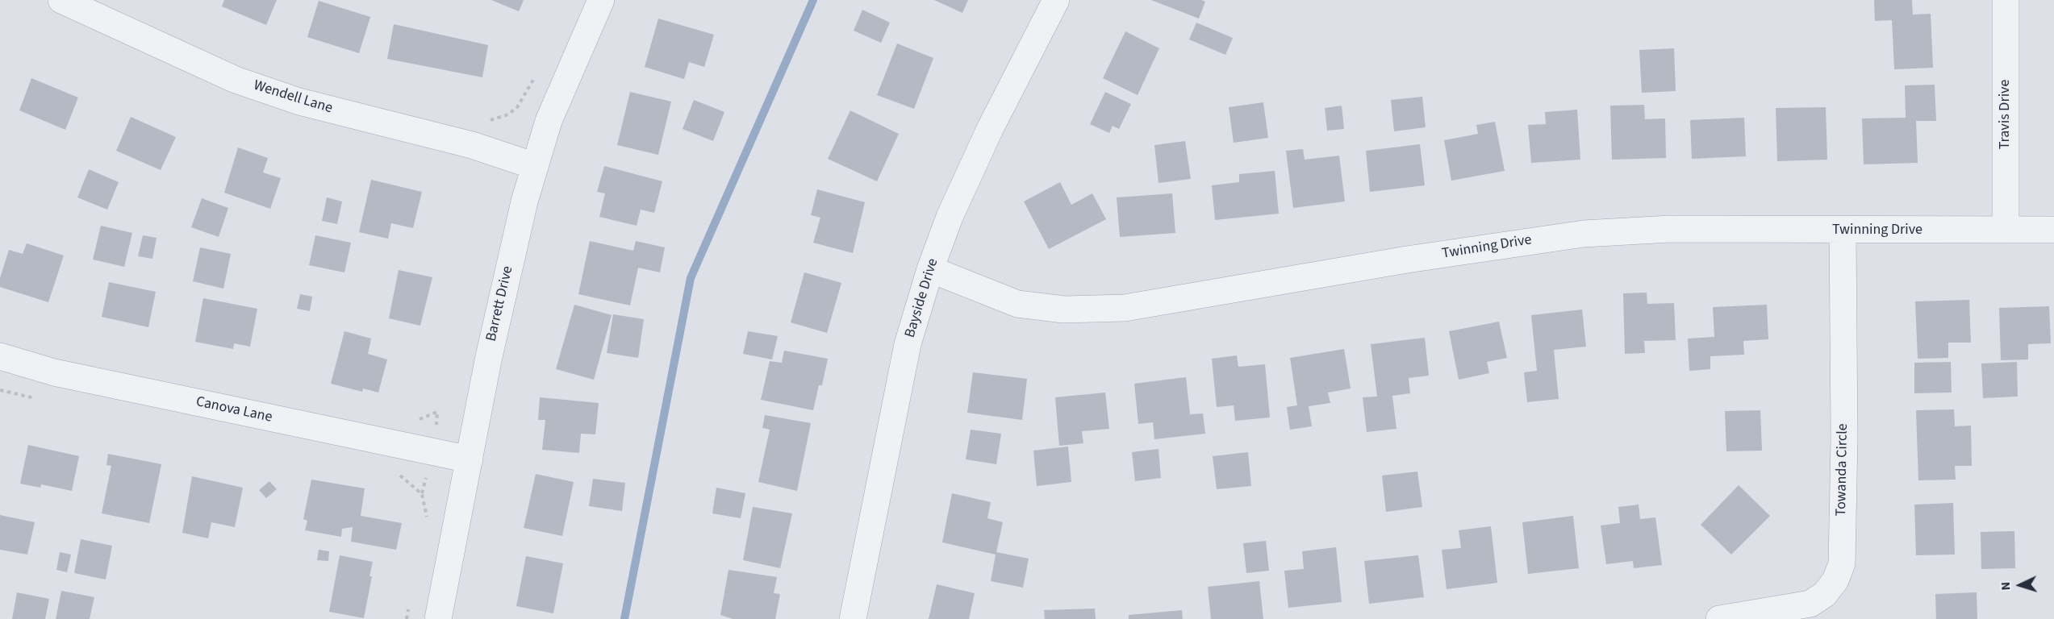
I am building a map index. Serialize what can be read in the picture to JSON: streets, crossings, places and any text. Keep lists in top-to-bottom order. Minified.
{"streets":{"street":["Wendell Lane","Travis Drive","Twinning Drive","Bayside Drive","Barrett Drive","Canova Lane","Towanda Circle"]},"crossings":[["Wendell Lane","Barrett Drive"],["Travis Drive","Twinning Drive"],["Twinning Drive","Bayside Drive"],["Twinning Drive","Towanda Circle"],["Barrett Drive","Canova Lane"]],"north":"left"}
